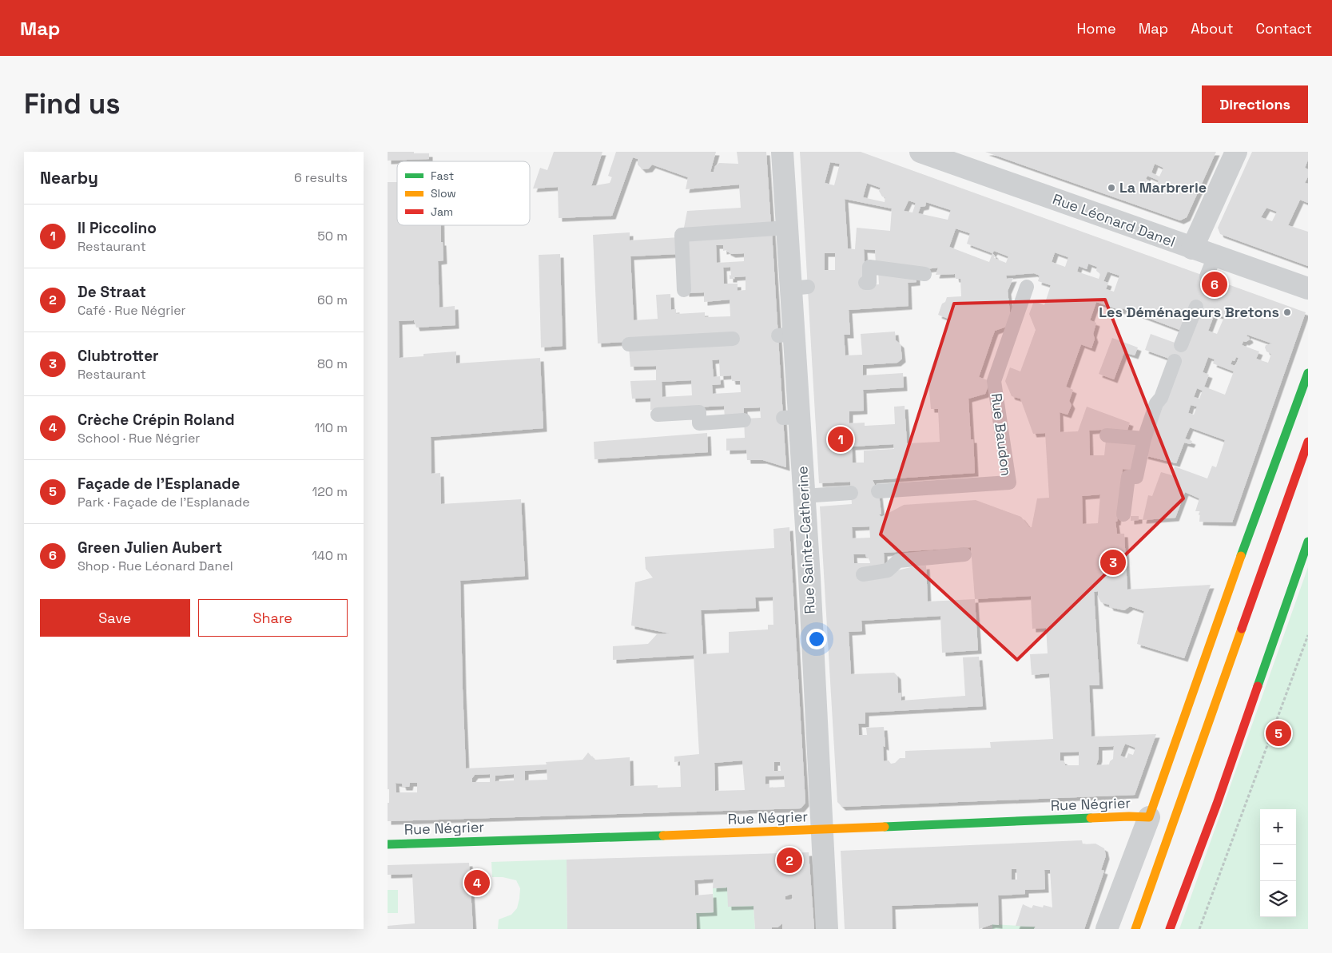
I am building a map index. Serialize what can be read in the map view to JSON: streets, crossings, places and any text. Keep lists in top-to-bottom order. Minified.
{"streets":{"street":["Rue Léonard Danel","Rue Sainte-Catherine","Rue Négrier"],"lane":["Rue Baudon"]},"crossings":[["Rue Sainte-Catherine","Rue Négrier"]],"places":["La Marbrerie","Les Déménageurs Bretons"],"legend":["Fast","Slow","Jam"],"page":{"header":"Map","nav":["Home","Map","About","Contact"],"buttons":["Directions",["Save","Share"]],"title":"Find us","heading":["Nearby","6 results"],"list":[{"mark":"1","name":"Il Piccolino","note":"Restaurant","value":"50 m"},{"mark":"2","name":"De Straat","note":"Café · Rue Négrier","value":"60 m"},{"mark":"3","name":"Clubtrotter","note":"Restaurant","value":"80 m"},{"mark":"4","name":"Crèche Crépin Roland","note":"School · Rue Négrier","value":"110 m"},{"mark":"5","name":"Façade de l'Esplanade","note":"Park · Façade de l'Esplanade","value":"120 m"},{"mark":"6","name":"Green Julien Aubert","note":"Shop · Rue Léonard Danel","value":"140 m"}],"pins":["6","1","3","5","2","4"],"map_buttons":["+","−"]}}
